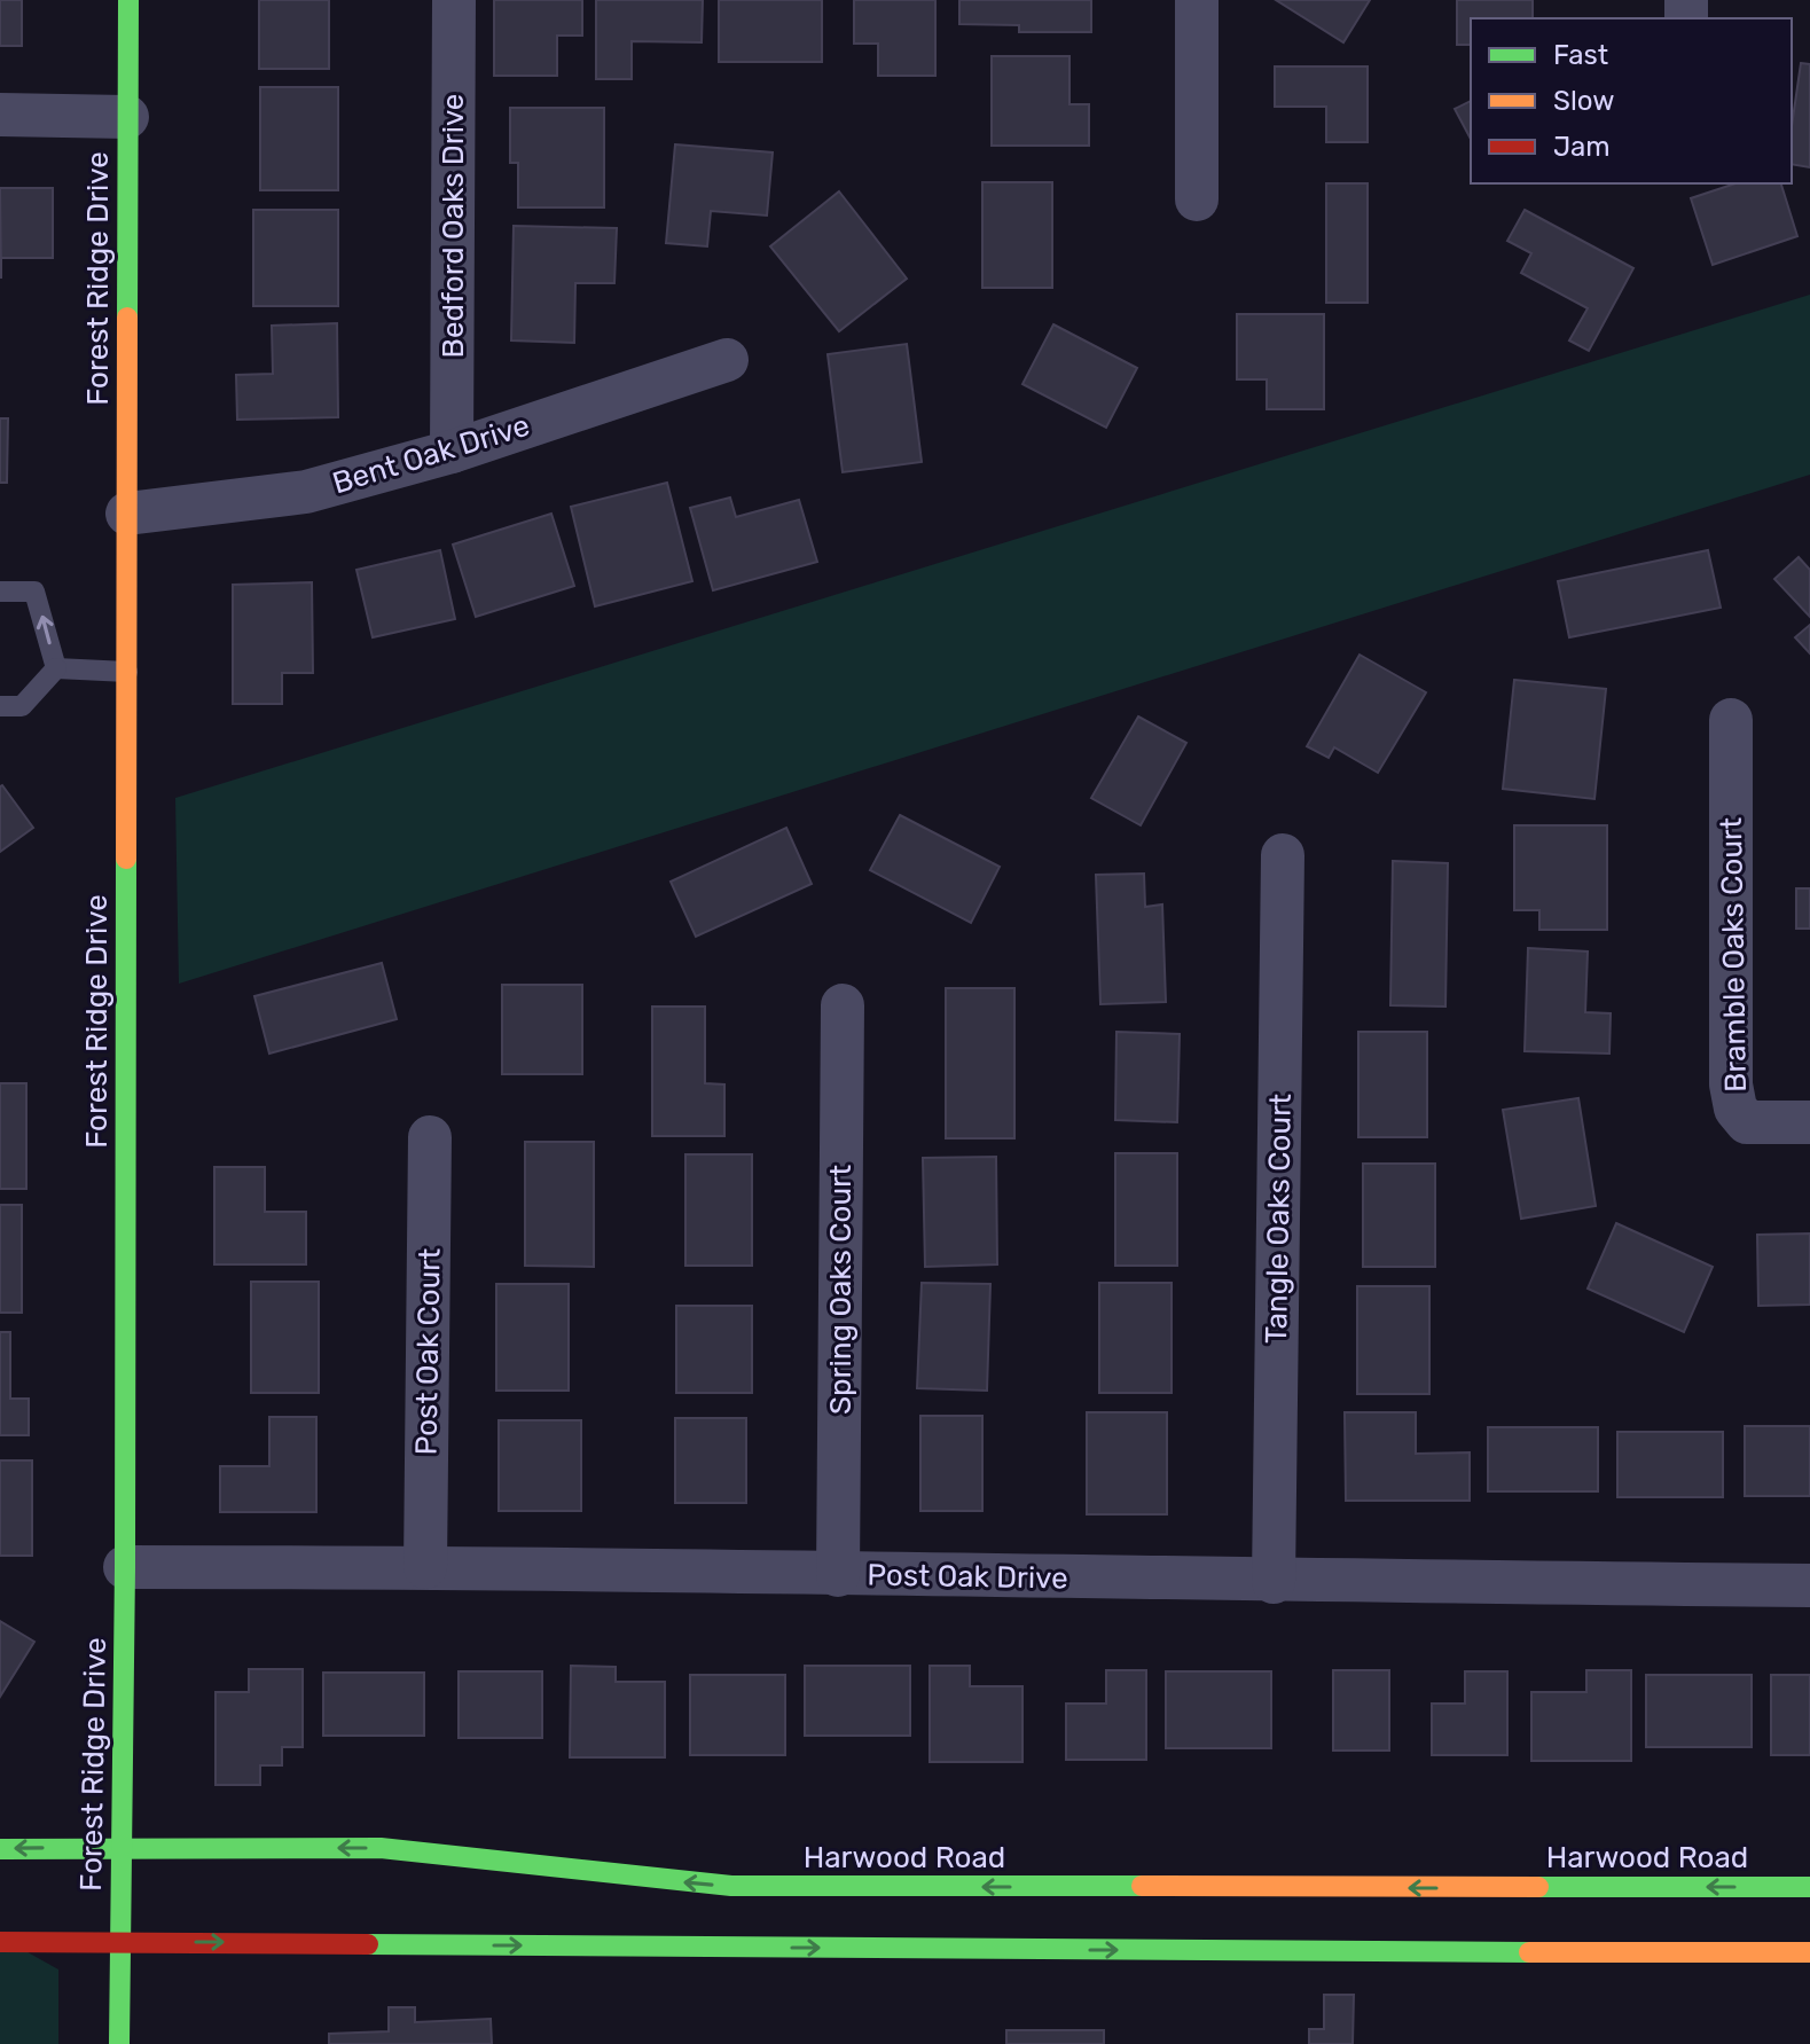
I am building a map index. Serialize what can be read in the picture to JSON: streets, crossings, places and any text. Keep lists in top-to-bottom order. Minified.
{"streets":{"main road":["Forest Ridge Drive","Harwood Road"],"street":["Bedford Oaks Drive","Bent Oak Drive","Bramble Oaks Court","Tangle Oaks Court","Spring Oaks Court","Post Oak Court","Post Oak Drive"]},"crossings":[["Bedford Oaks Drive","Bent Oak Drive"],["Forest Ridge Drive","Bent Oak Drive"],["Forest Ridge Drive","Post Oak Drive"],["Forest Ridge Drive","Harwood Road"],["Tangle Oaks Court","Post Oak Drive"],["Spring Oaks Court","Post Oak Drive"],["Post Oak Court","Post Oak Drive"]],"legend":["Fast","Slow","Jam"]}
